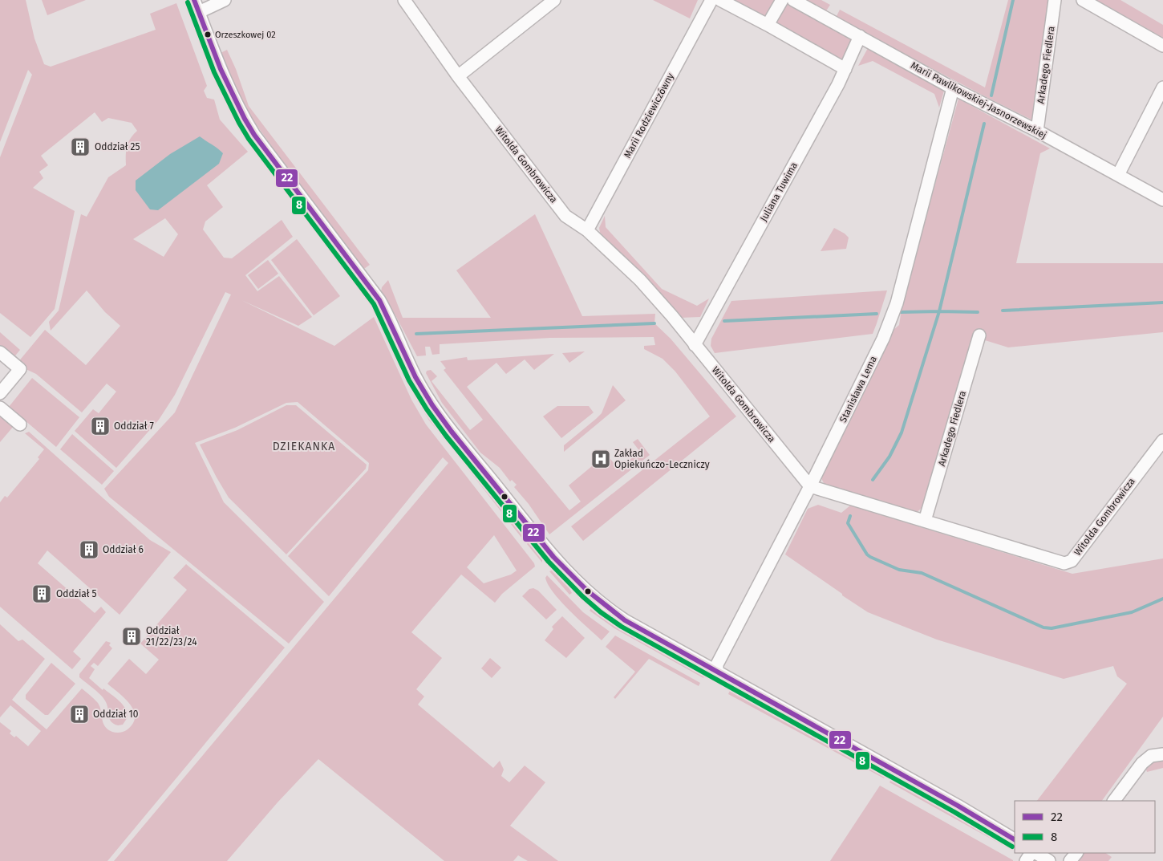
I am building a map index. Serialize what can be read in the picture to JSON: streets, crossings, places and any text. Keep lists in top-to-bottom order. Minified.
{"streets":{"street":["Arkadego Fiedlera","Marii Pawlikowskiej-Jasnorzewskiej","Marii Rodziewiczówny","Witolda Gombrowicza","Juliana Tuwima","Stanisława Lema"]},"crossings":[["Arkadego Fiedlera","Marii Pawlikowskiej-Jasnorzewskiej"],["Arkadego Fiedlera","Witolda Gombrowicza"],["Marii Pawlikowskiej-Jasnorzewskiej","Juliana Tuwima"],["Marii Pawlikowskiej-Jasnorzewskiej","Stanisława Lema"],["Marii Rodziewiczówny","Witolda Gombrowicza"],["Witolda Gombrowicza","Juliana Tuwima"],["Witolda Gombrowicza","Stanisława Lema"]],"districts":["DZIEKANKA"],"places":{"other":["Orzeszkowej 02"],"building":["Oddział 25","Oddział 7","Oddział 6","Oddział 5","Oddział 21/22/23/24","Oddział 10"],"hospital":["Zakład Opiekuńczo-Leczniczy"]},"lines":["transit line 22","transit line 8"],"legend":["22","8"]}
